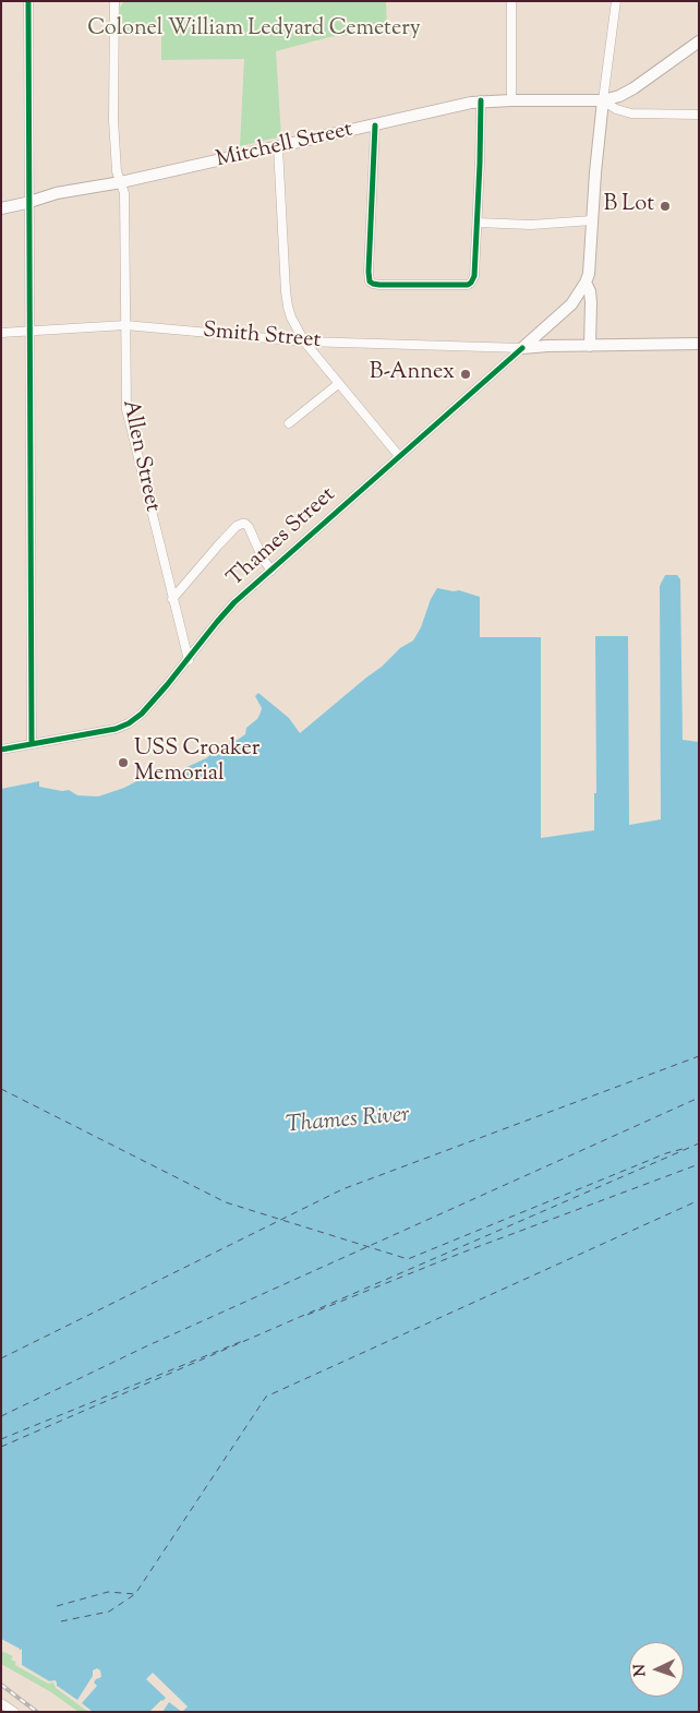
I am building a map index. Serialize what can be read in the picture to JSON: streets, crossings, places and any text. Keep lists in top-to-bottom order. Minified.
{"streets":{"main road":["Mitchell Street"],"street":["Smith Street","Allen Street","Thames Street"]},"crossings":[["Mitchell Street","Allen Street"],["Smith Street","Allen Street"],["Smith Street","Thames Street"],["Allen Street","Thames Street"]],"water":["Thames River"],"parks":["Colonel William Ledyard Cemetery"],"places":["B Lot","B-Annex","USS Croaker Memorial"],"north":"left"}
